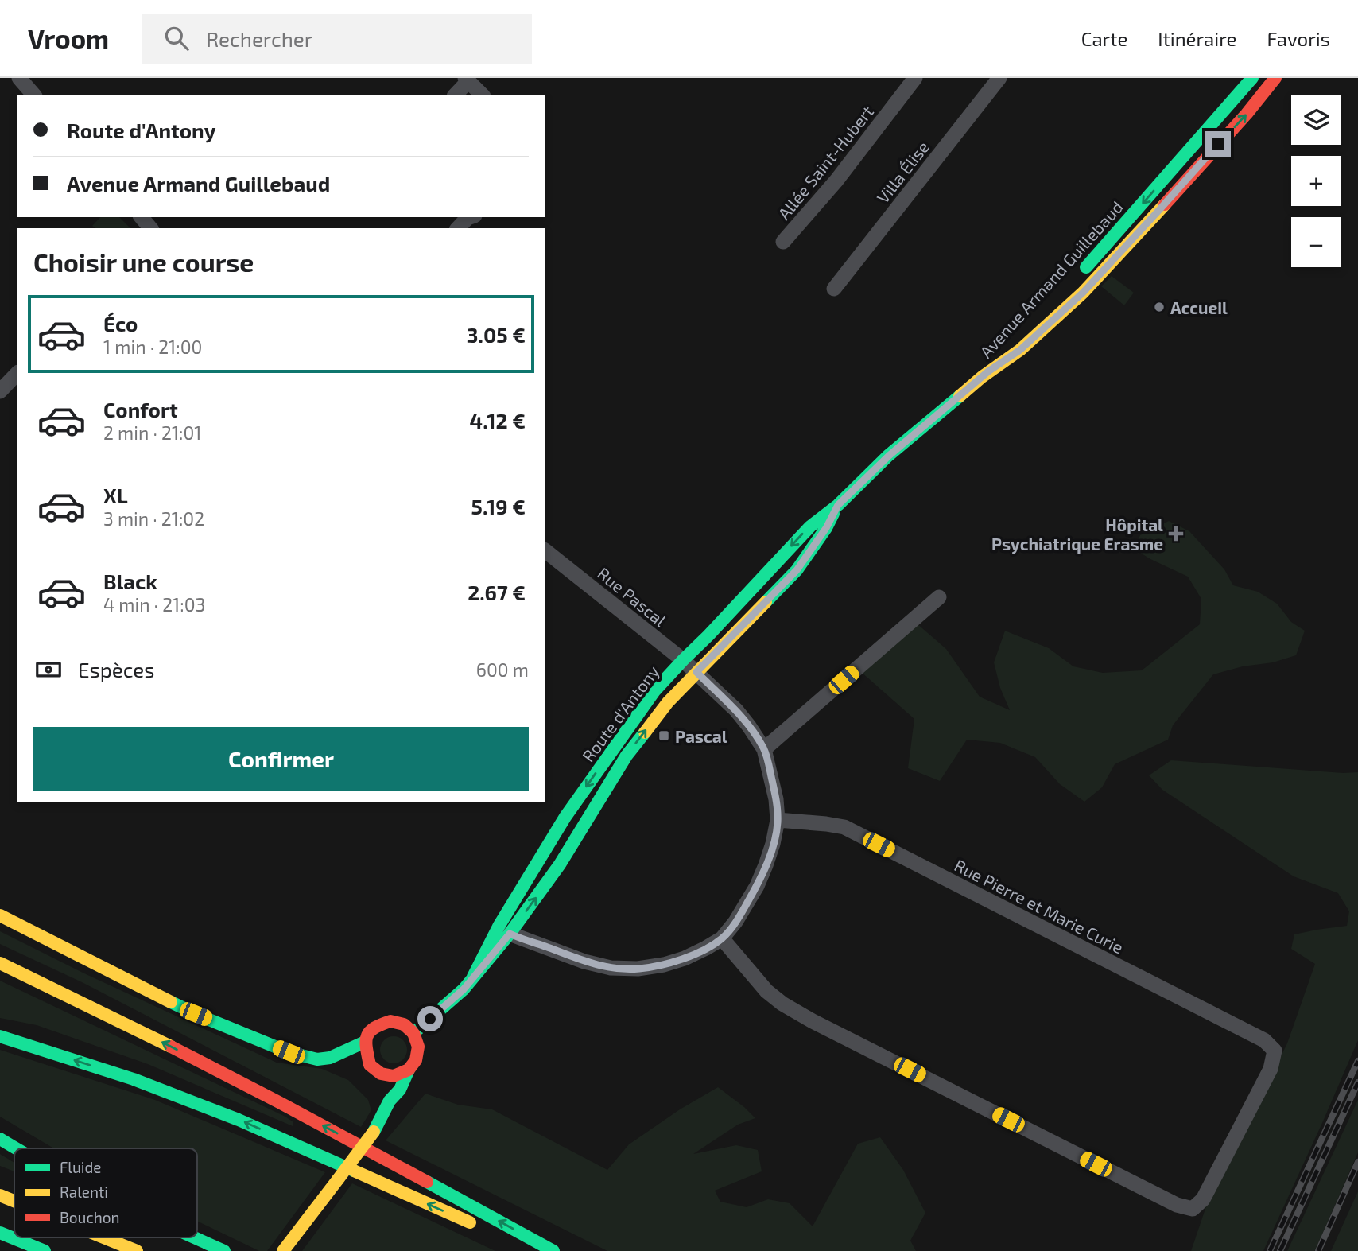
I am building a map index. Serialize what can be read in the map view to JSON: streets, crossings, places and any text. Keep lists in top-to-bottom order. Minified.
{"streets":{"main road":["Avenue Armand Guillebaud","Route d'Antony"],"street":["Allée Saint-Hubert","Villa Élise","Rue Pascal","Rue Pierre et Marie Curie"]},"crossings":[["Avenue Armand Guillebaud","Route d'Antony"],["Rue Pascal","Route d'Antony"]],"places":{"other":["Accueil"],"health":["Hôpital Psychiatrique Erasme"],"transit":["Pascal"]},"legend":["Fluide","Ralenti","Bouchon"],"page":{"header":"Vroom","search":"Rechercher","nav":["Carte","Itinéraire","Favoris"],"map_buttons":["+","−"],"banner":["Route d'Antony","Avenue Armand Guillebaud"],"heading":"Choisir une course","list":[{"name":"Éco","note":"1 min · 21:00","value":"3.05 €"},{"name":"Confort","note":"2 min · 21:01","value":"4.12 €"},{"name":"XL","note":"3 min · 21:02","value":"5.19 €"},{"name":"Black","note":"4 min · 21:03","value":"2.67 €"}],"pay":["Espèces","600 m"],"buttons":"Confirmer"}}
